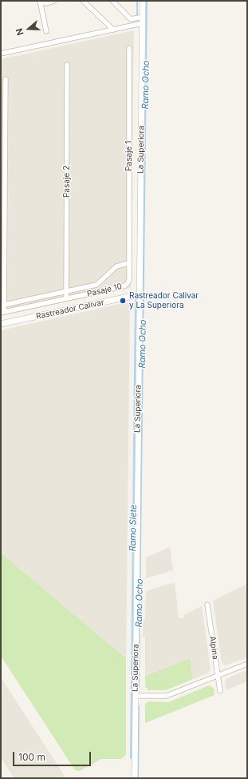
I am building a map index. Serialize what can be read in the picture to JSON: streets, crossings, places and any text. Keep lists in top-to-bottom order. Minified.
{"streets":{"street":["La Superiora","Pasaje 1","Pasaje 2","Pasaje 10","Rastreador Calivar","Alpina"]},"crossings":[["La Superiora","Rastreador Calivar"],["Pasaje 1","Pasaje 10"],["Pasaje 2","Pasaje 10"]],"water":["Ramo Ocho","Ramo Siete"],"places":["Rastreador Calivar y La Superiora"],"scale_bar":"100 m","north":"left"}
